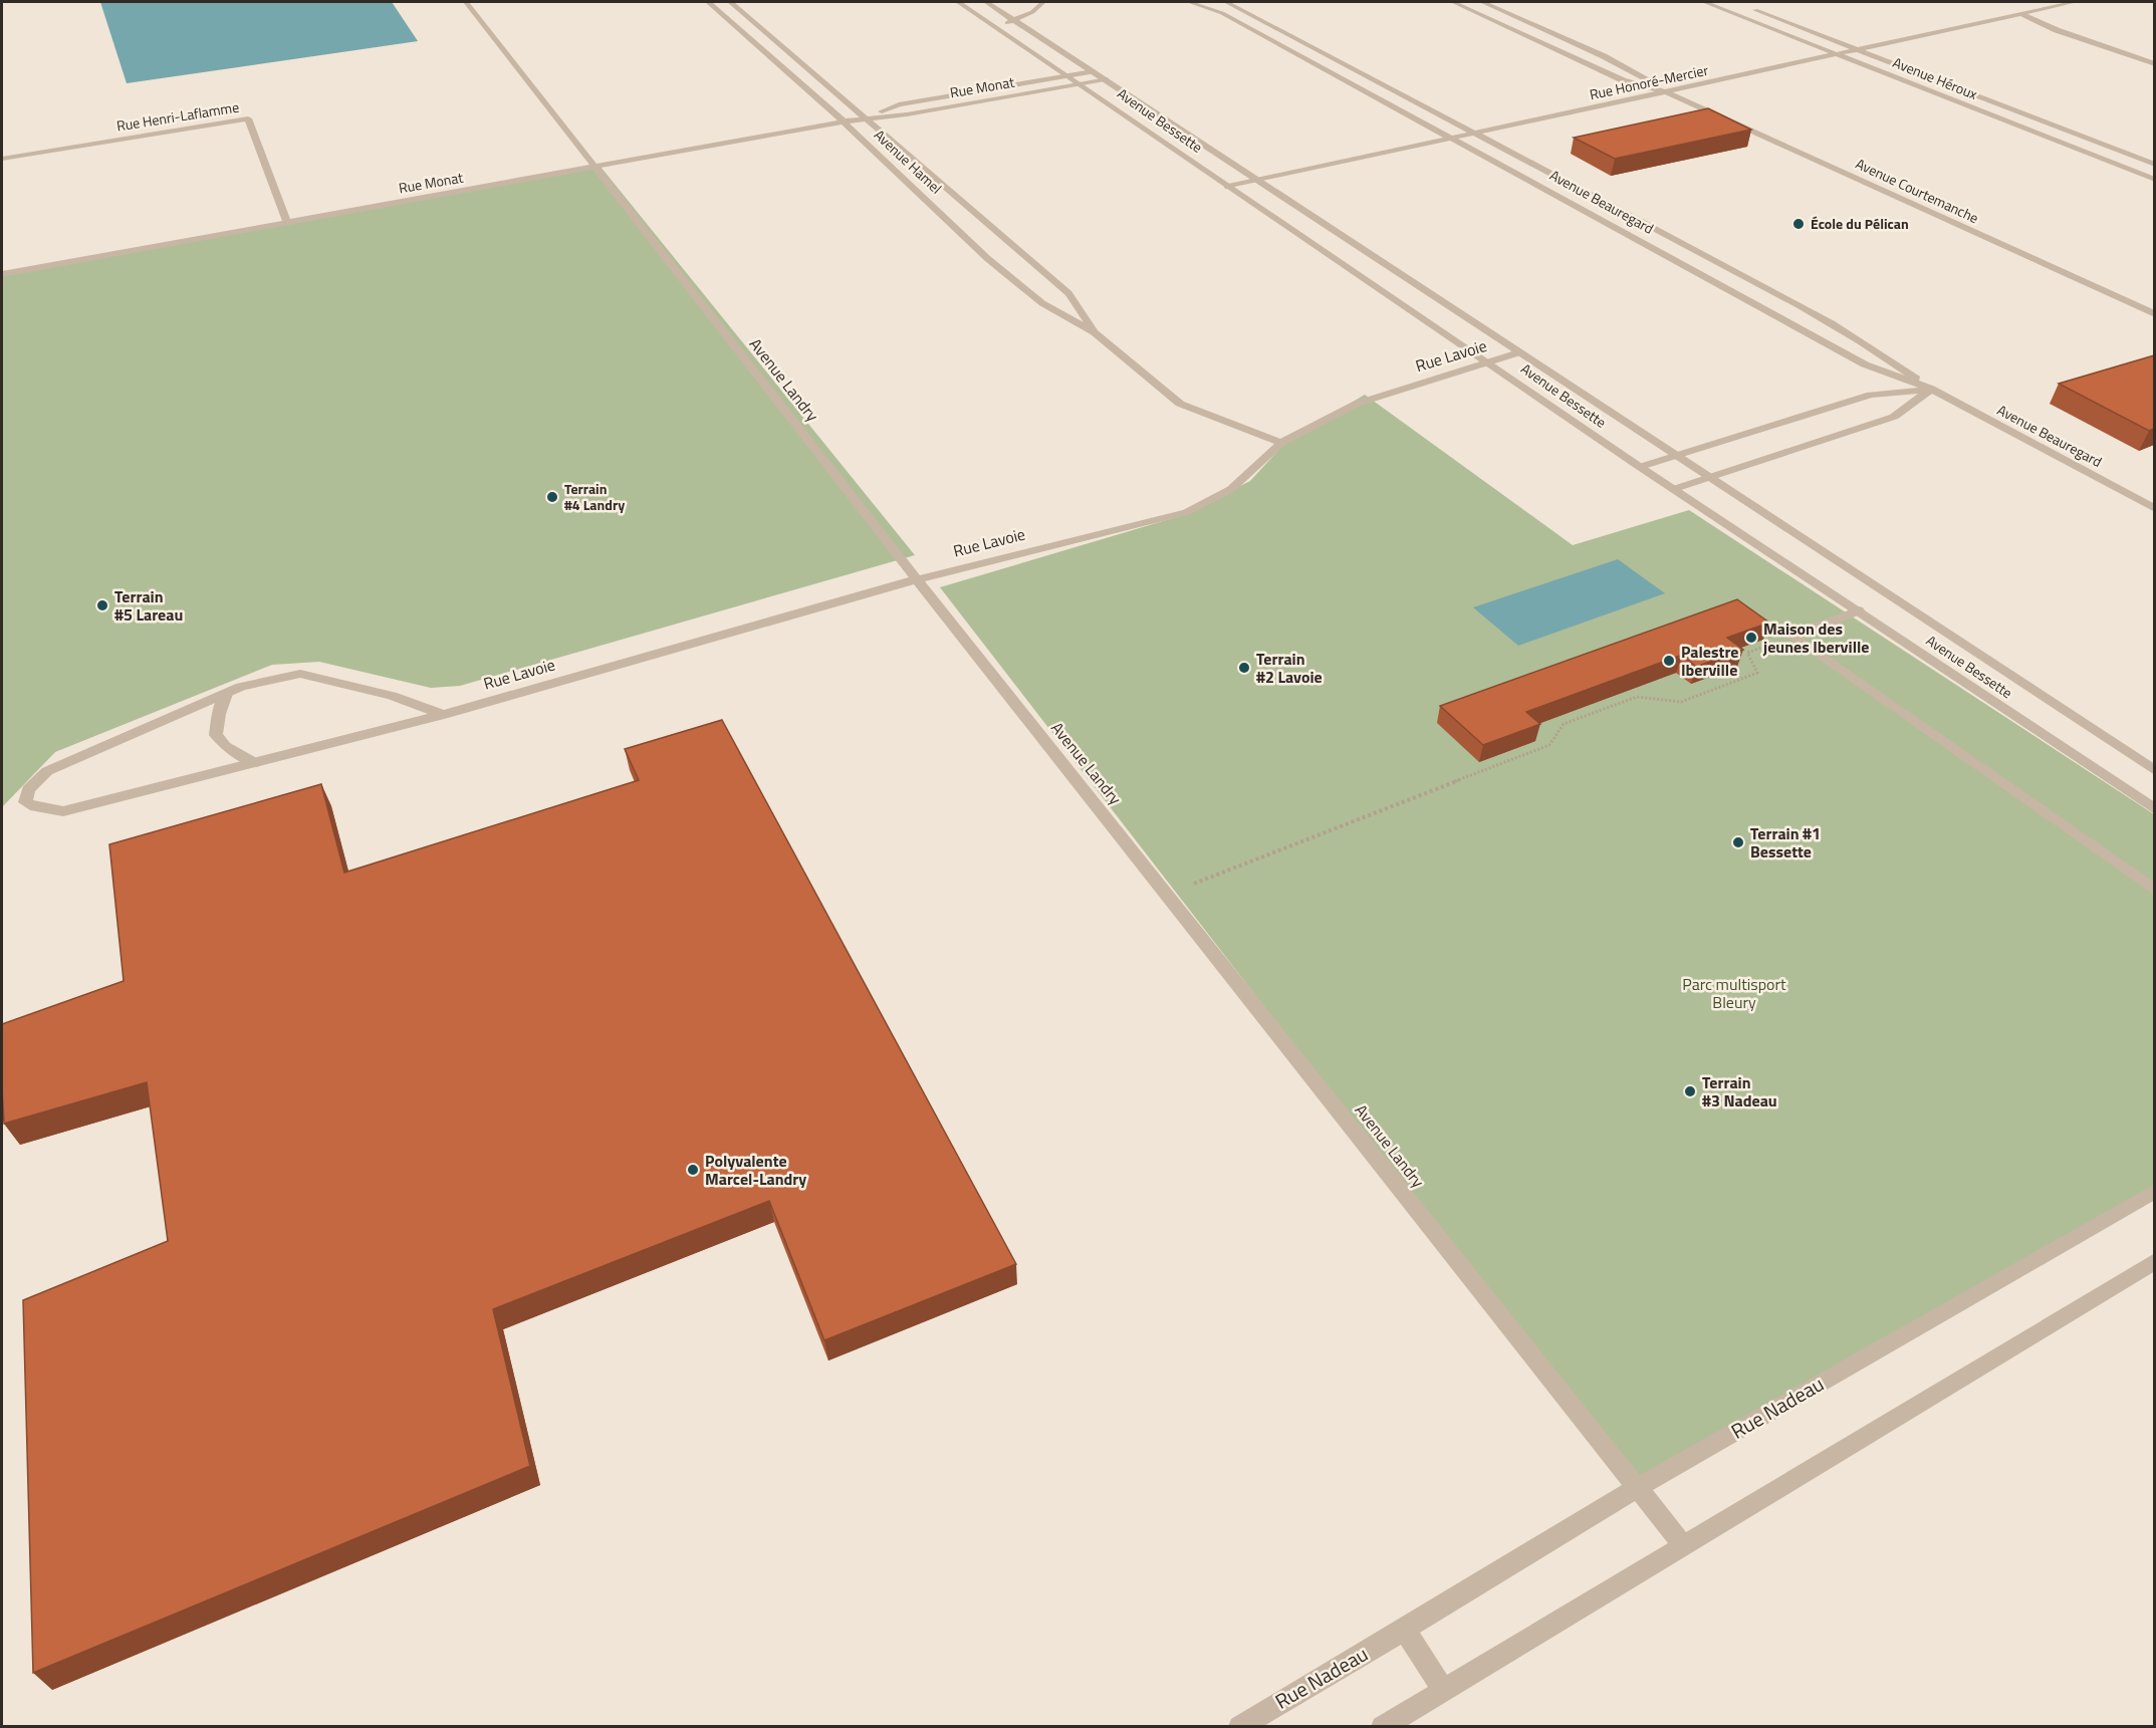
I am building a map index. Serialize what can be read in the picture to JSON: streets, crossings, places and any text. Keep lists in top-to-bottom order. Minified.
{"streets":{"street":["Avenue Héroux","Rue Honoré-Mercier","Rue Monat","Rue Henri-Laflamme","Avenue Bessette","Avenue Hamel","Avenue Courtemanche","Avenue Beauregard","Rue Lavoie","Avenue Landry","Rue Nadeau"]},"crossings":[["Avenue Héroux","Rue Honoré-Mercier"],["Rue Honoré-Mercier","Avenue Bessette"],["Rue Honoré-Mercier","Avenue Courtemanche"],["Rue Honoré-Mercier","Avenue Beauregard"],["Rue Monat","Rue Henri-Laflamme"],["Rue Monat","Avenue Bessette"],["Rue Monat","Avenue Hamel"],["Rue Monat","Avenue Landry"],["Avenue Bessette","Rue Lavoie"],["Avenue Hamel","Rue Lavoie"],["Rue Lavoie","Avenue Landry"],["Avenue Landry","Rue Nadeau"]],"parks":["Parc multisport Bleury"],"places":["École du Pélican","Terrain #4 Landry","Terrain #5 Lareau","Maison des jeunes Iberville","Palestre Iberville","Terrain #2 Lavoie","Terrain #1 Bessette","Terrain #3 Nadeau","Polyvalente Marcel-Landry"]}
